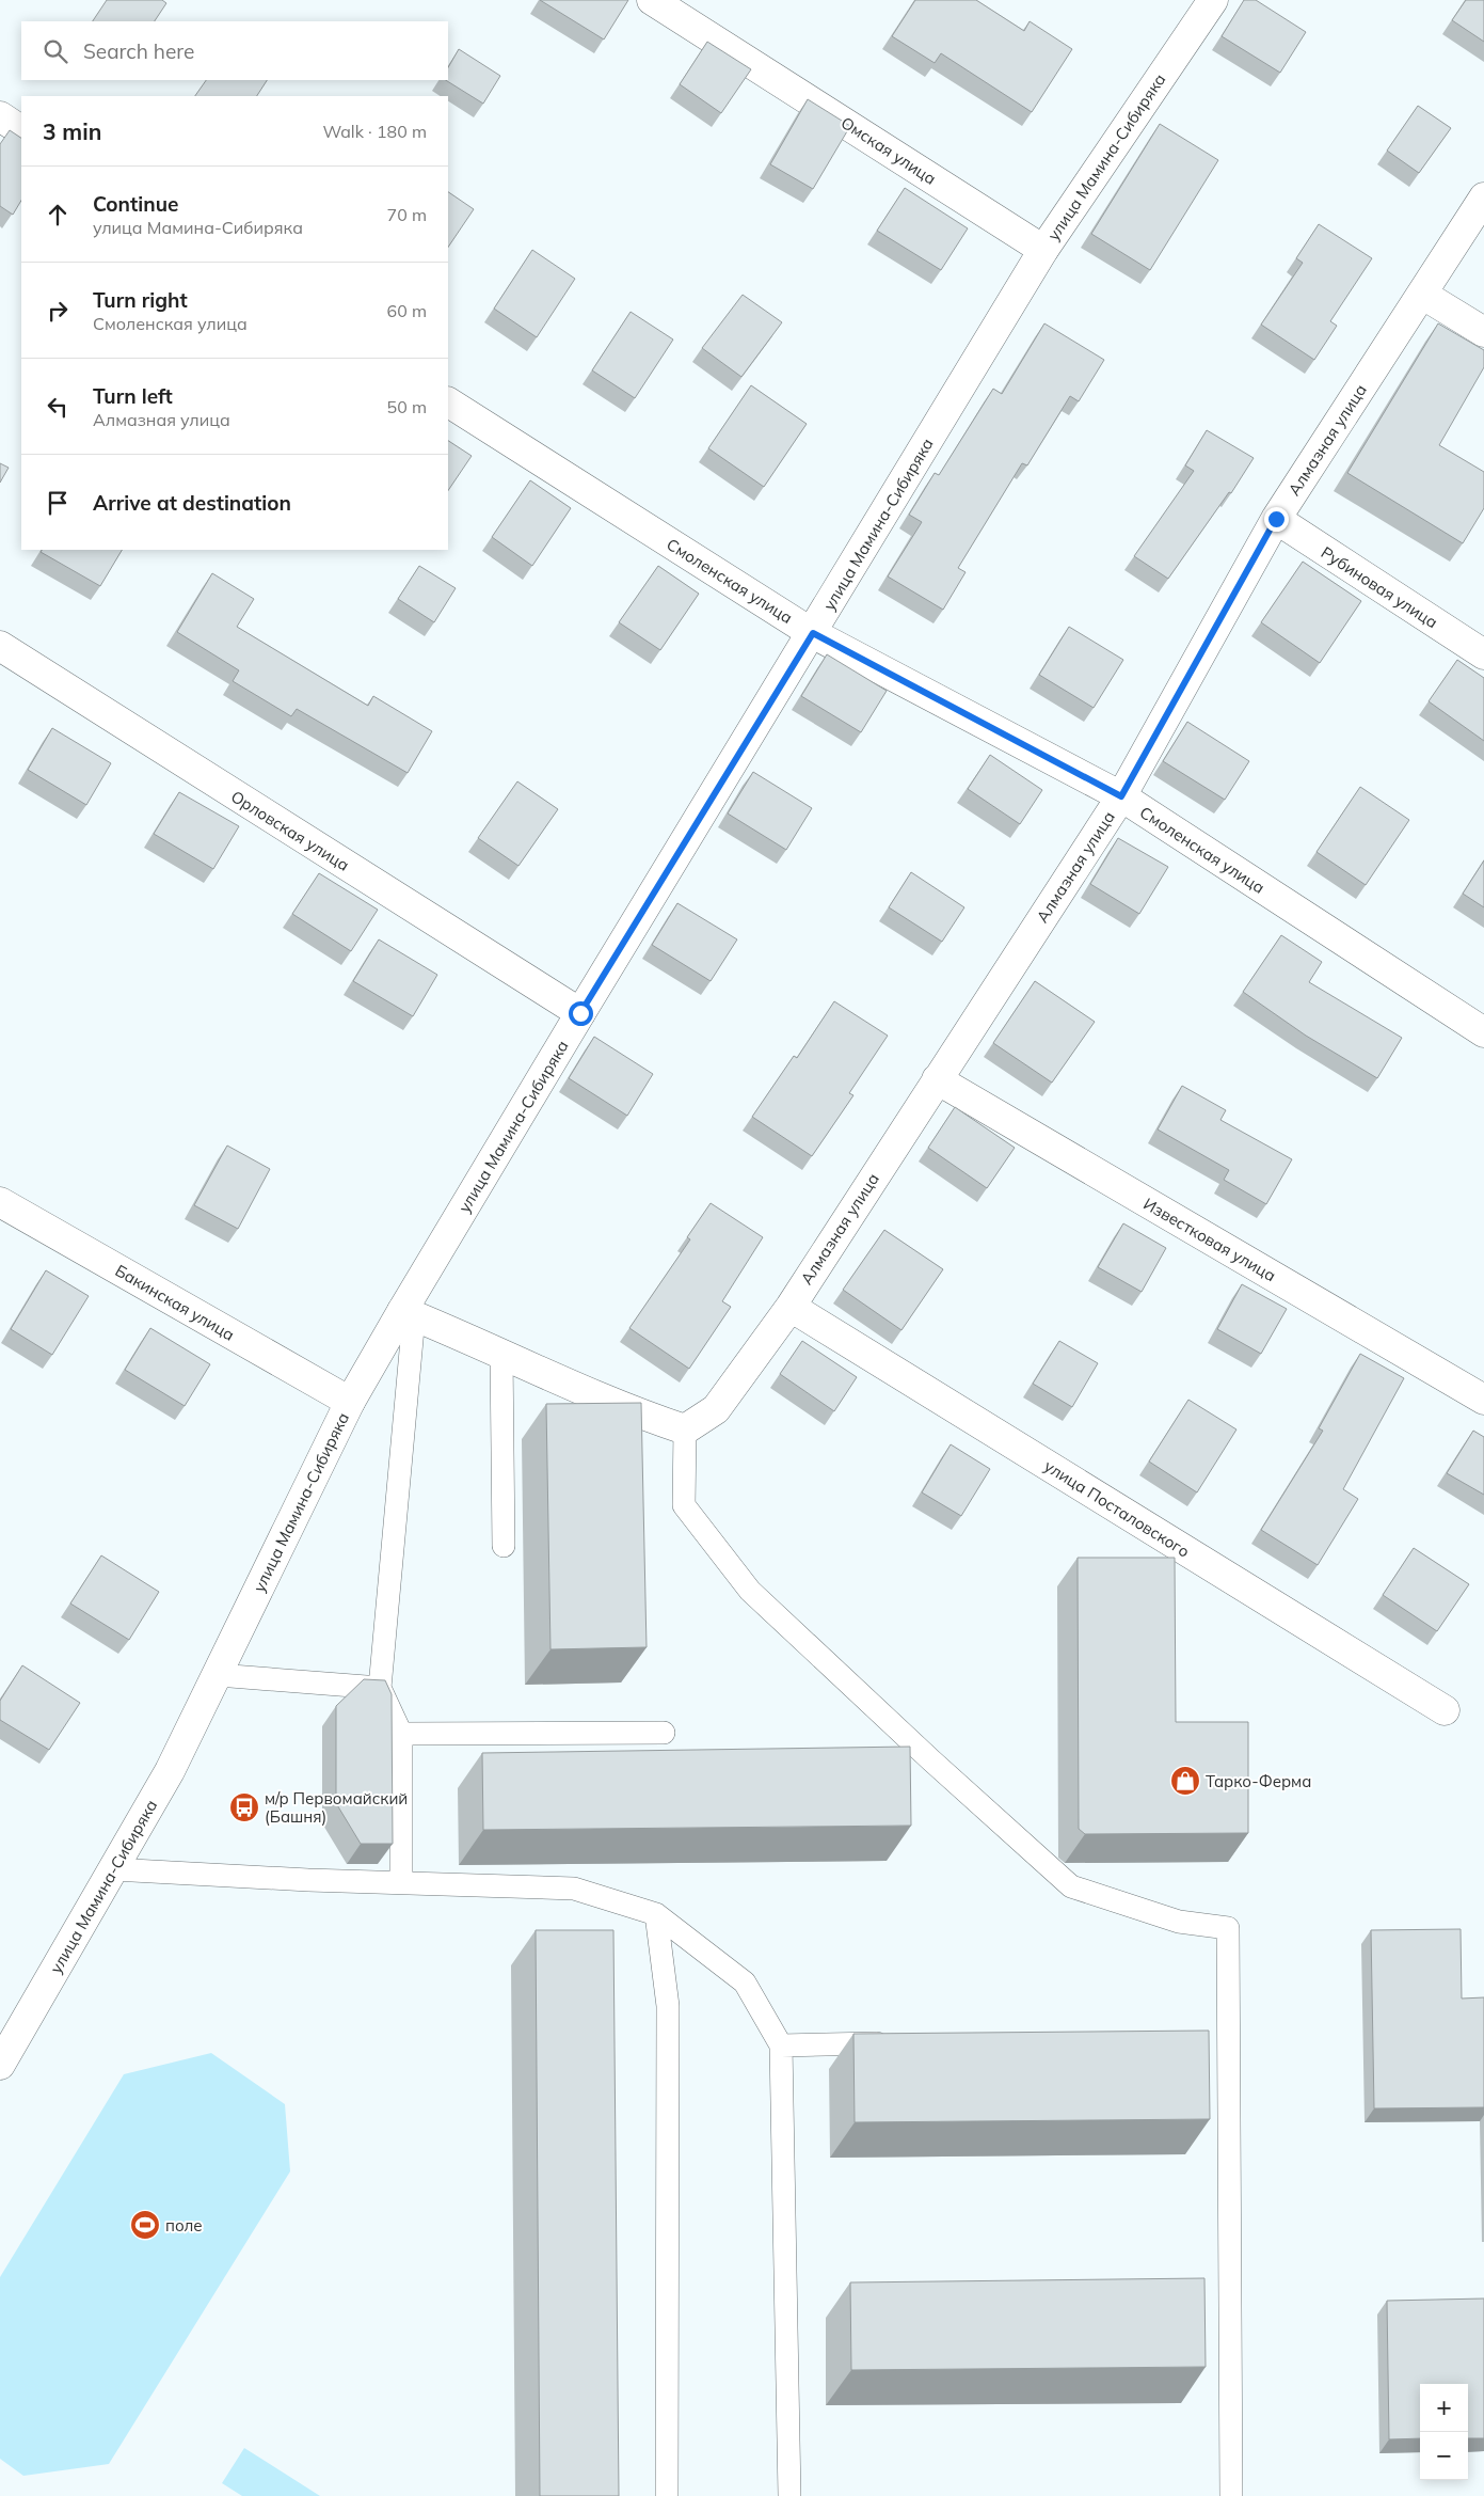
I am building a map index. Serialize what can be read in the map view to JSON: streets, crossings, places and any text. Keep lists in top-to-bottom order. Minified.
{"streets":{"street":["Омская улица","улица Мамина-Сибиряка","Алмазная улица","Смоленская улица","Рубиновая улица","Орловская улица","Известковая улица","Бакинская улица","улица Посталовского"]},"crossings":[["Омская улица","улица Мамина-Сибиряка"],["улица Мамина-Сибиряка","Смоленская улица"],["улица Мамина-Сибиряка","Орловская улица"],["улица Мамина-Сибиряка","Бакинская улица"],["Алмазная улица","Смоленская улица"],["Алмазная улица","Рубиновая улица"],["Алмазная улица","Известковая улица"],["Алмазная улица","улица Посталовского"]],"places":{"shop":["Тарко-Ферма"],"bus stop":["м/р Первомайский (Башня)"],"sports":["поле"]},"page":{"search":"Search here","heading":["3 min","Walk · 180 m"],"list":[["Continue","улица Мамина-Сибиряка","70 m"],["Turn right","Смоленская улица","60 m"],["Turn left","Алмазная улица","50 m"],"Arrive at destination"],"map_buttons":["+","−"]}}
